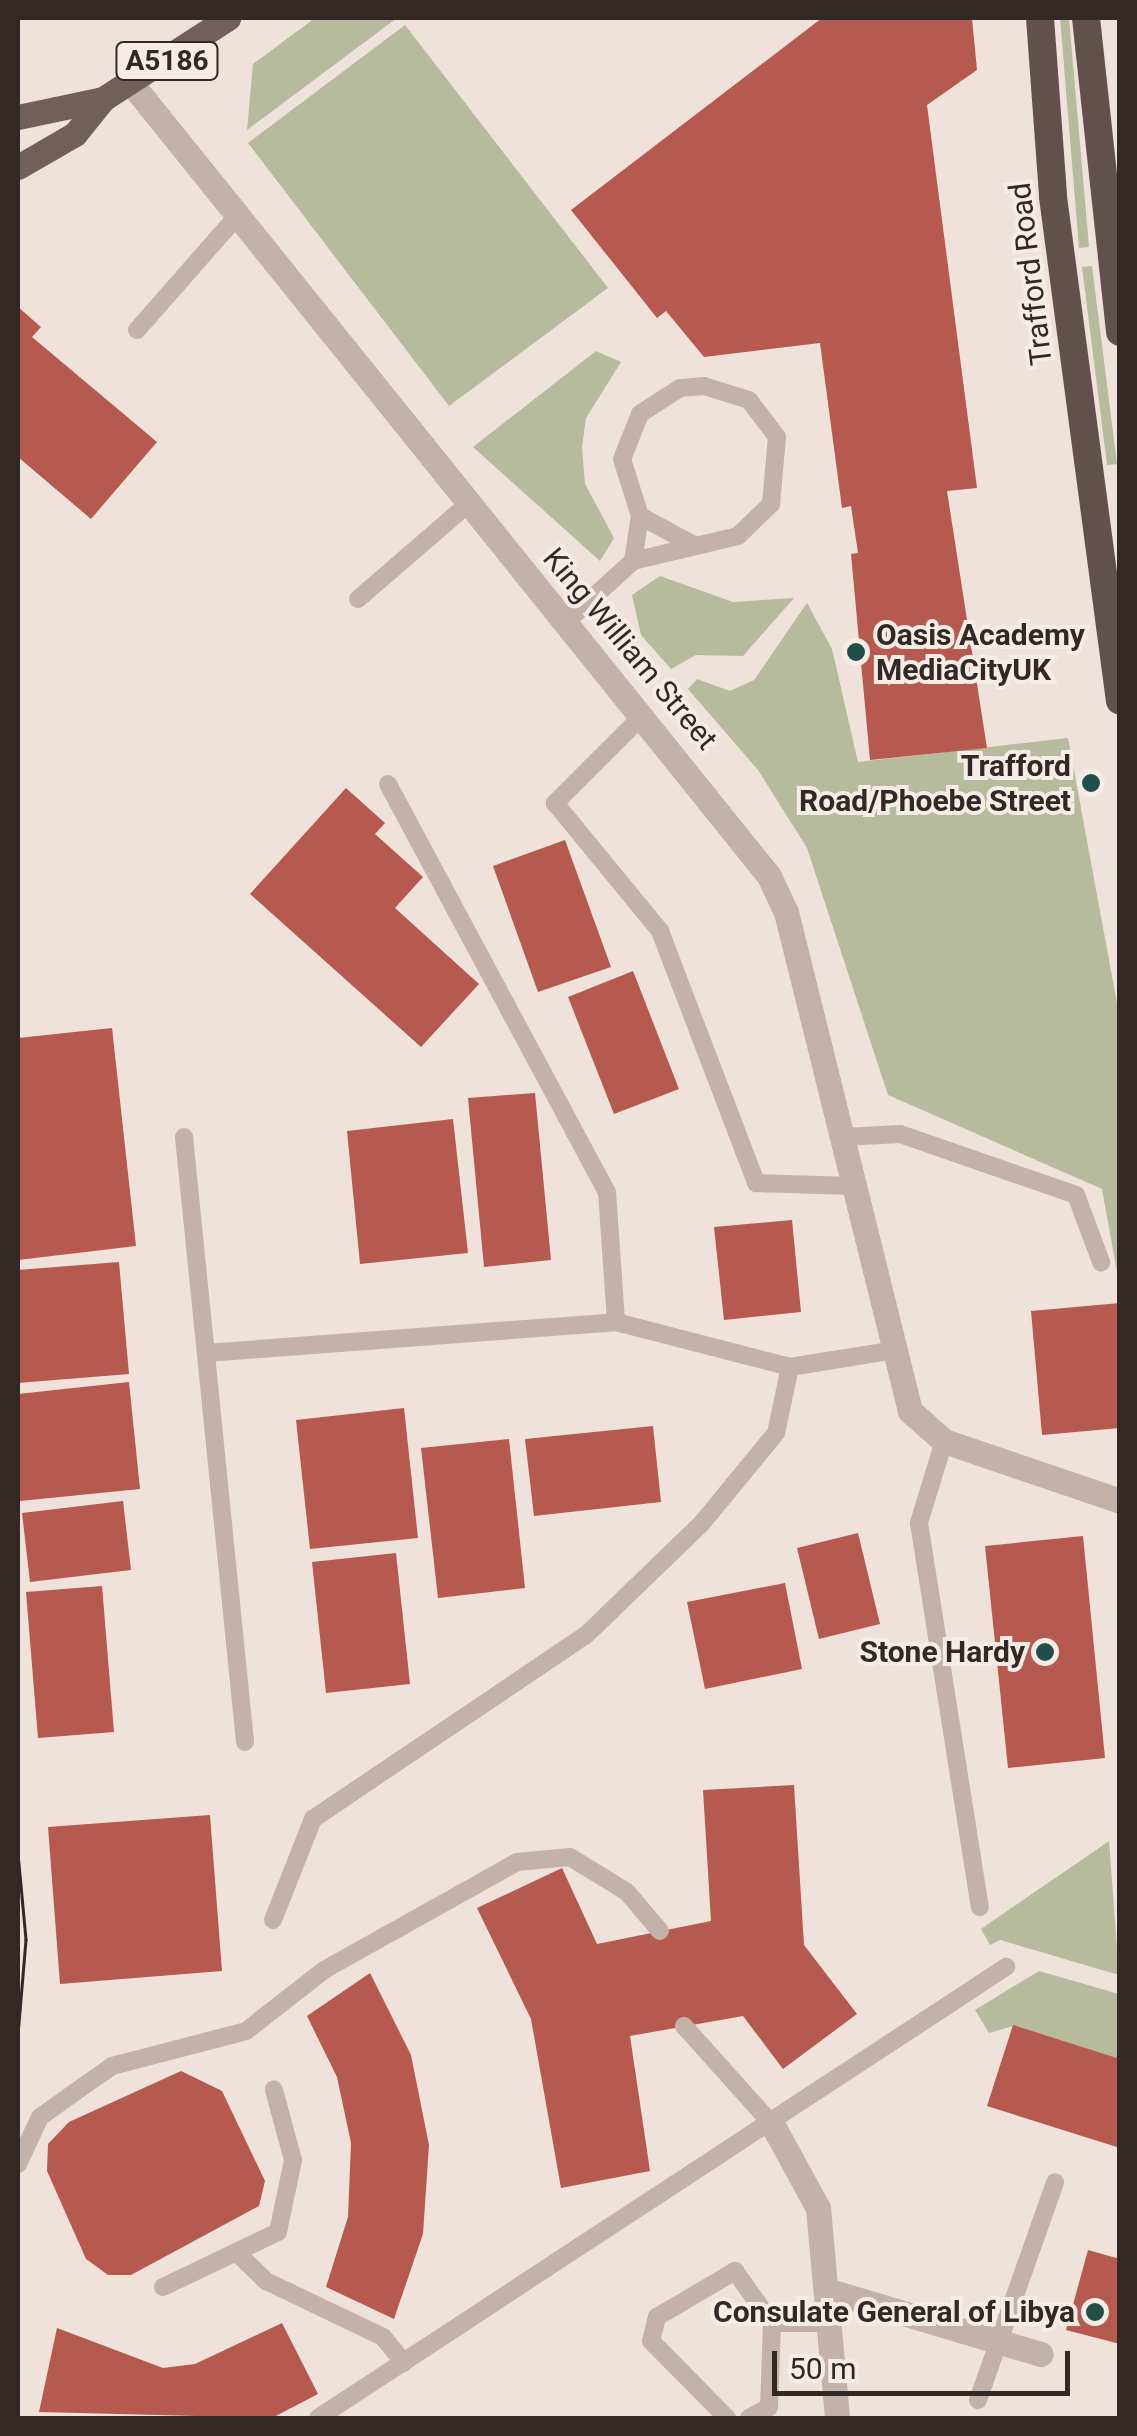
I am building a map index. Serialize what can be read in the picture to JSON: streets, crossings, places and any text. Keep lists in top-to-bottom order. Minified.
{"streets":{"highway":["Trafford Road"],"main road":["A5186"],"street":["King William Street"]},"crossings":[["A5186","King William Street"]],"places":["Oasis Academy MediaCityUK","Trafford Road/Phoebe Street","Stone Hardy","Consulate General of Libya"],"scale_bar":"50 m"}
